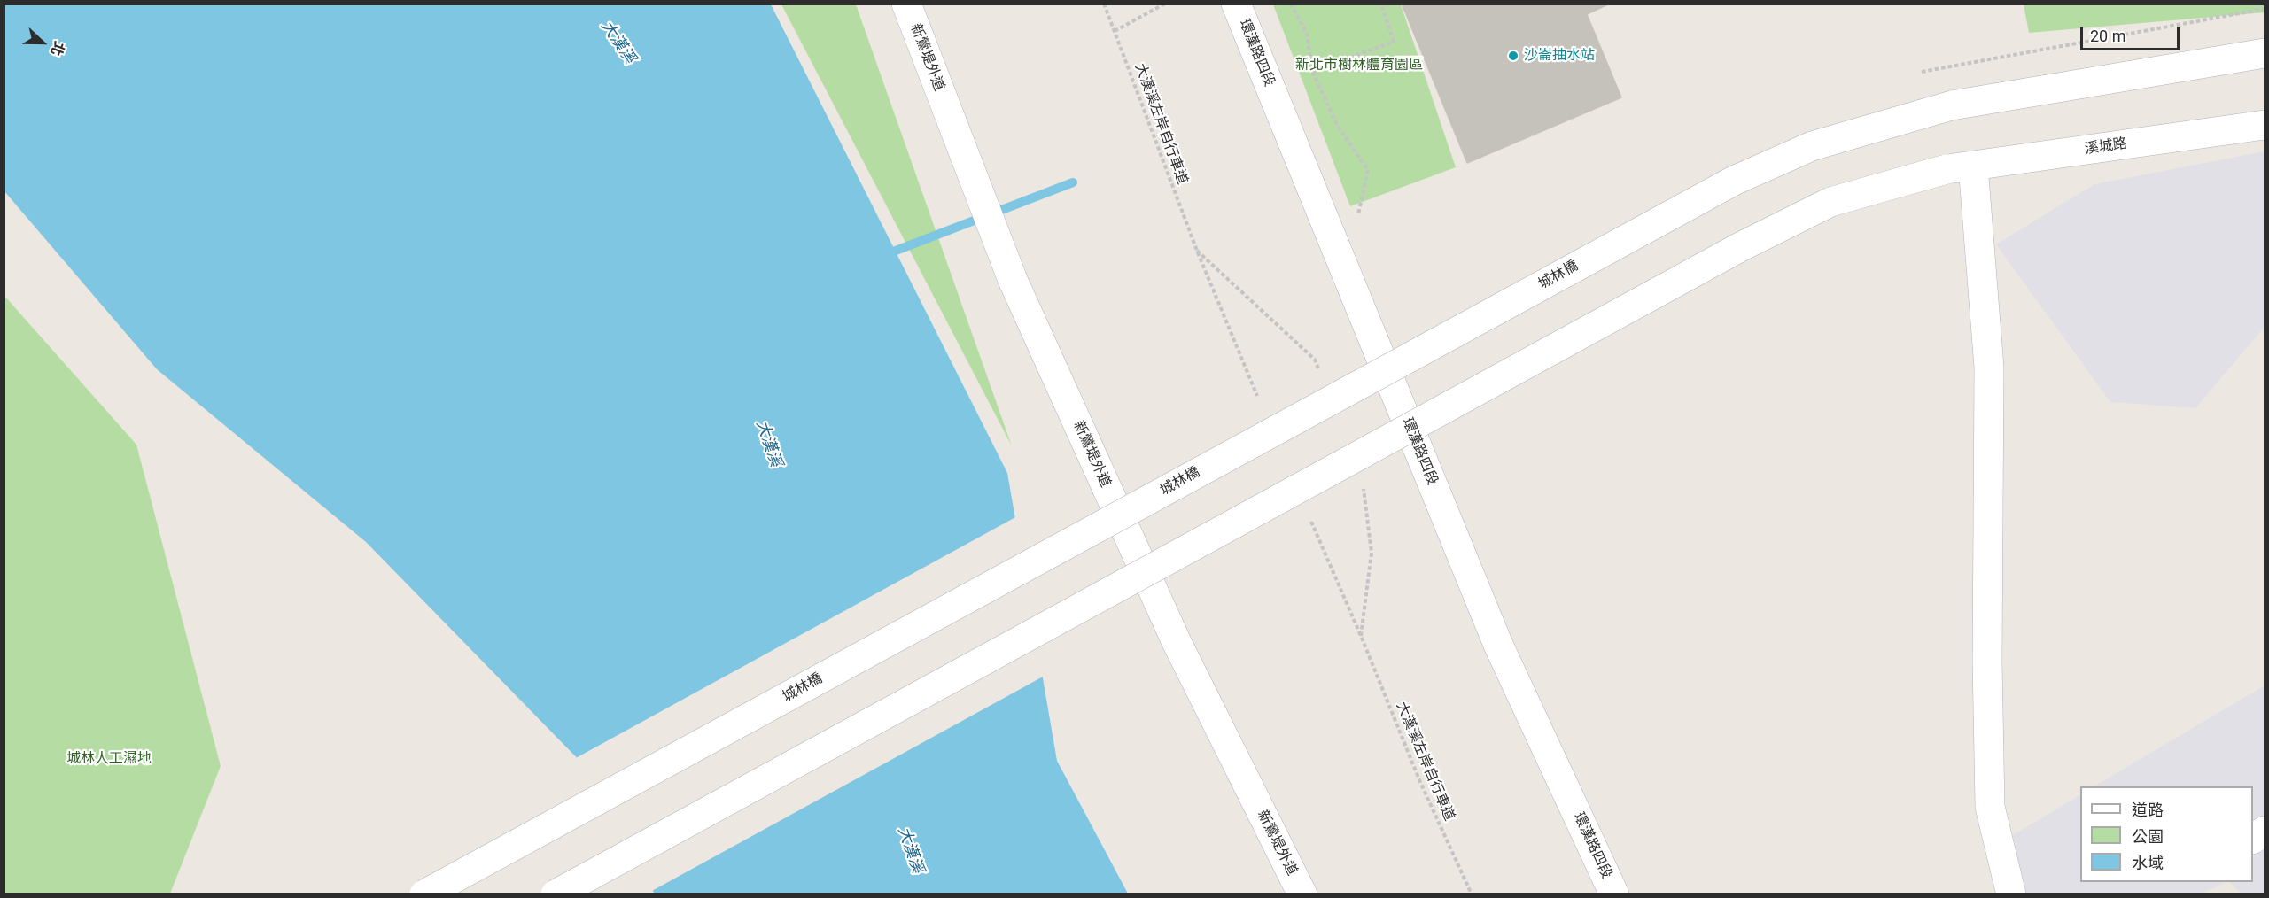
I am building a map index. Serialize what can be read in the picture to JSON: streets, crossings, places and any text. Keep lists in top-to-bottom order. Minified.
{"streets":{"street":["環漢路四段","新鶯堤外道","溪城路","城林橋"],"path":["大漢溪左岸自行車道"]},"water":["大漢溪"],"parks":["新北市樹林體育園區","城林人工濕地"],"places":["沙崙抽水站"],"legend":["道路","公園","水域"],"scale_bar":"20 m","north":"right"}
